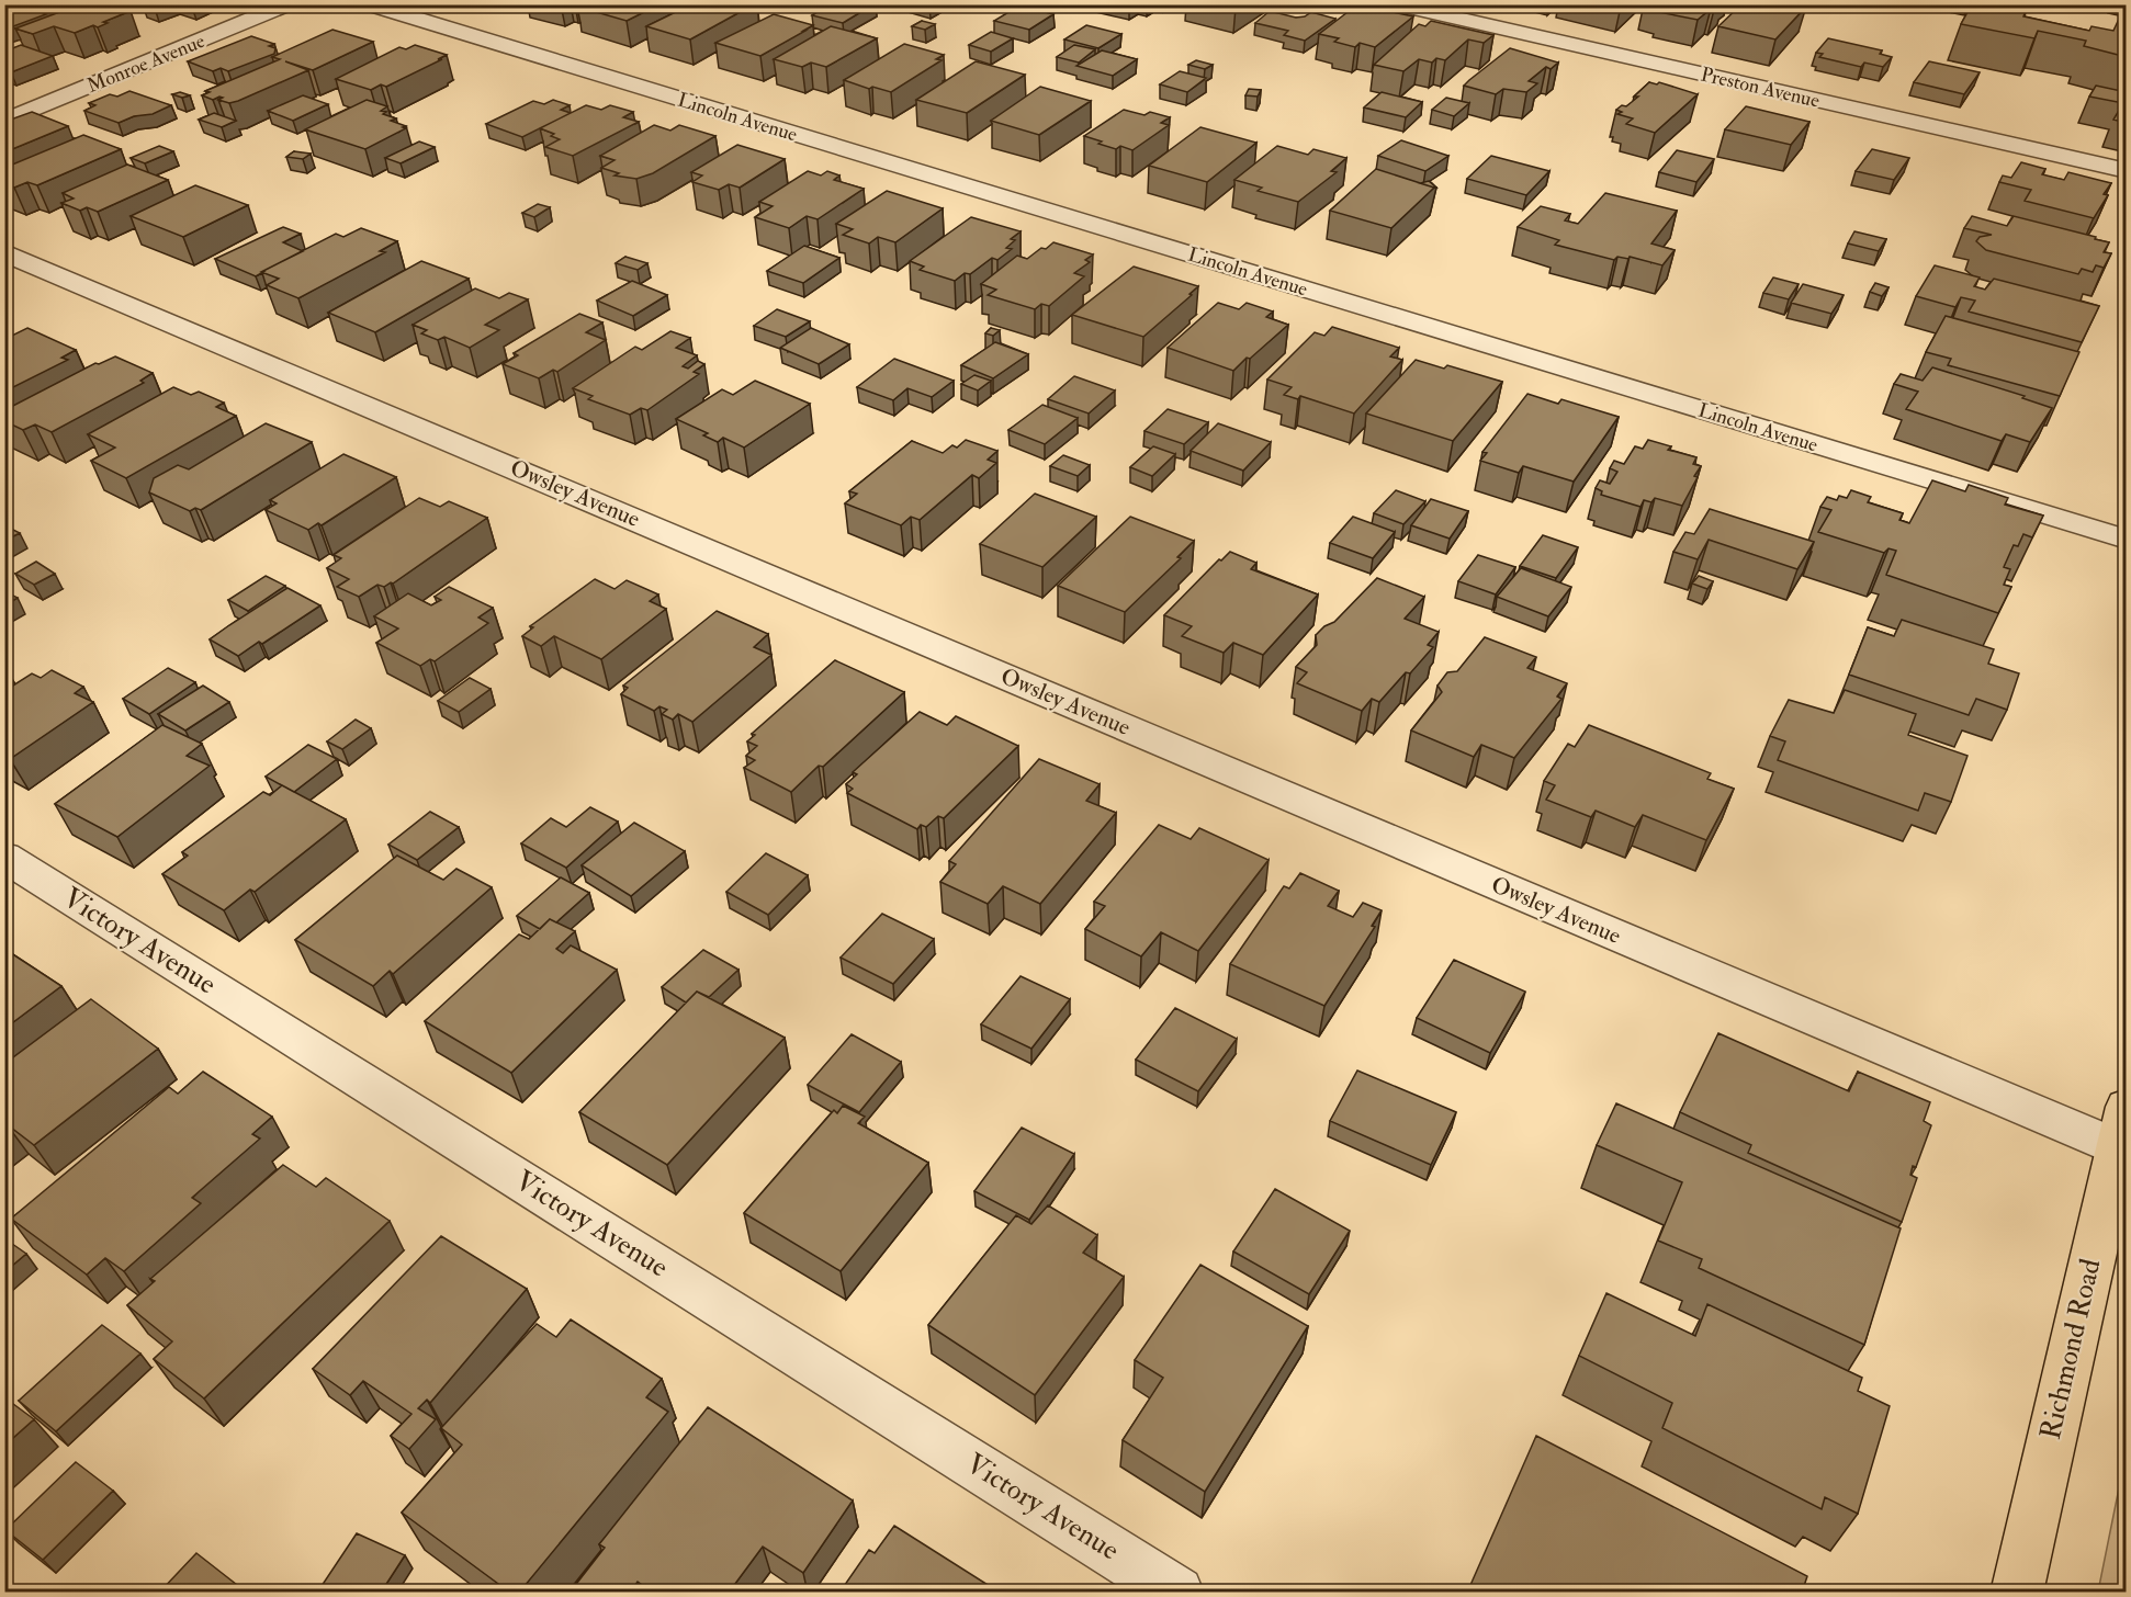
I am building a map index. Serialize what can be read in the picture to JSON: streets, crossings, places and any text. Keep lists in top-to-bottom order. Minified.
{"streets":{"main road":["Richmond Road"],"street":["Monroe Avenue","Preston Avenue","Lincoln Avenue","Owsley Avenue","Victory Avenue"]},"crossings":[["Owsley Avenue","Richmond Road"]]}
